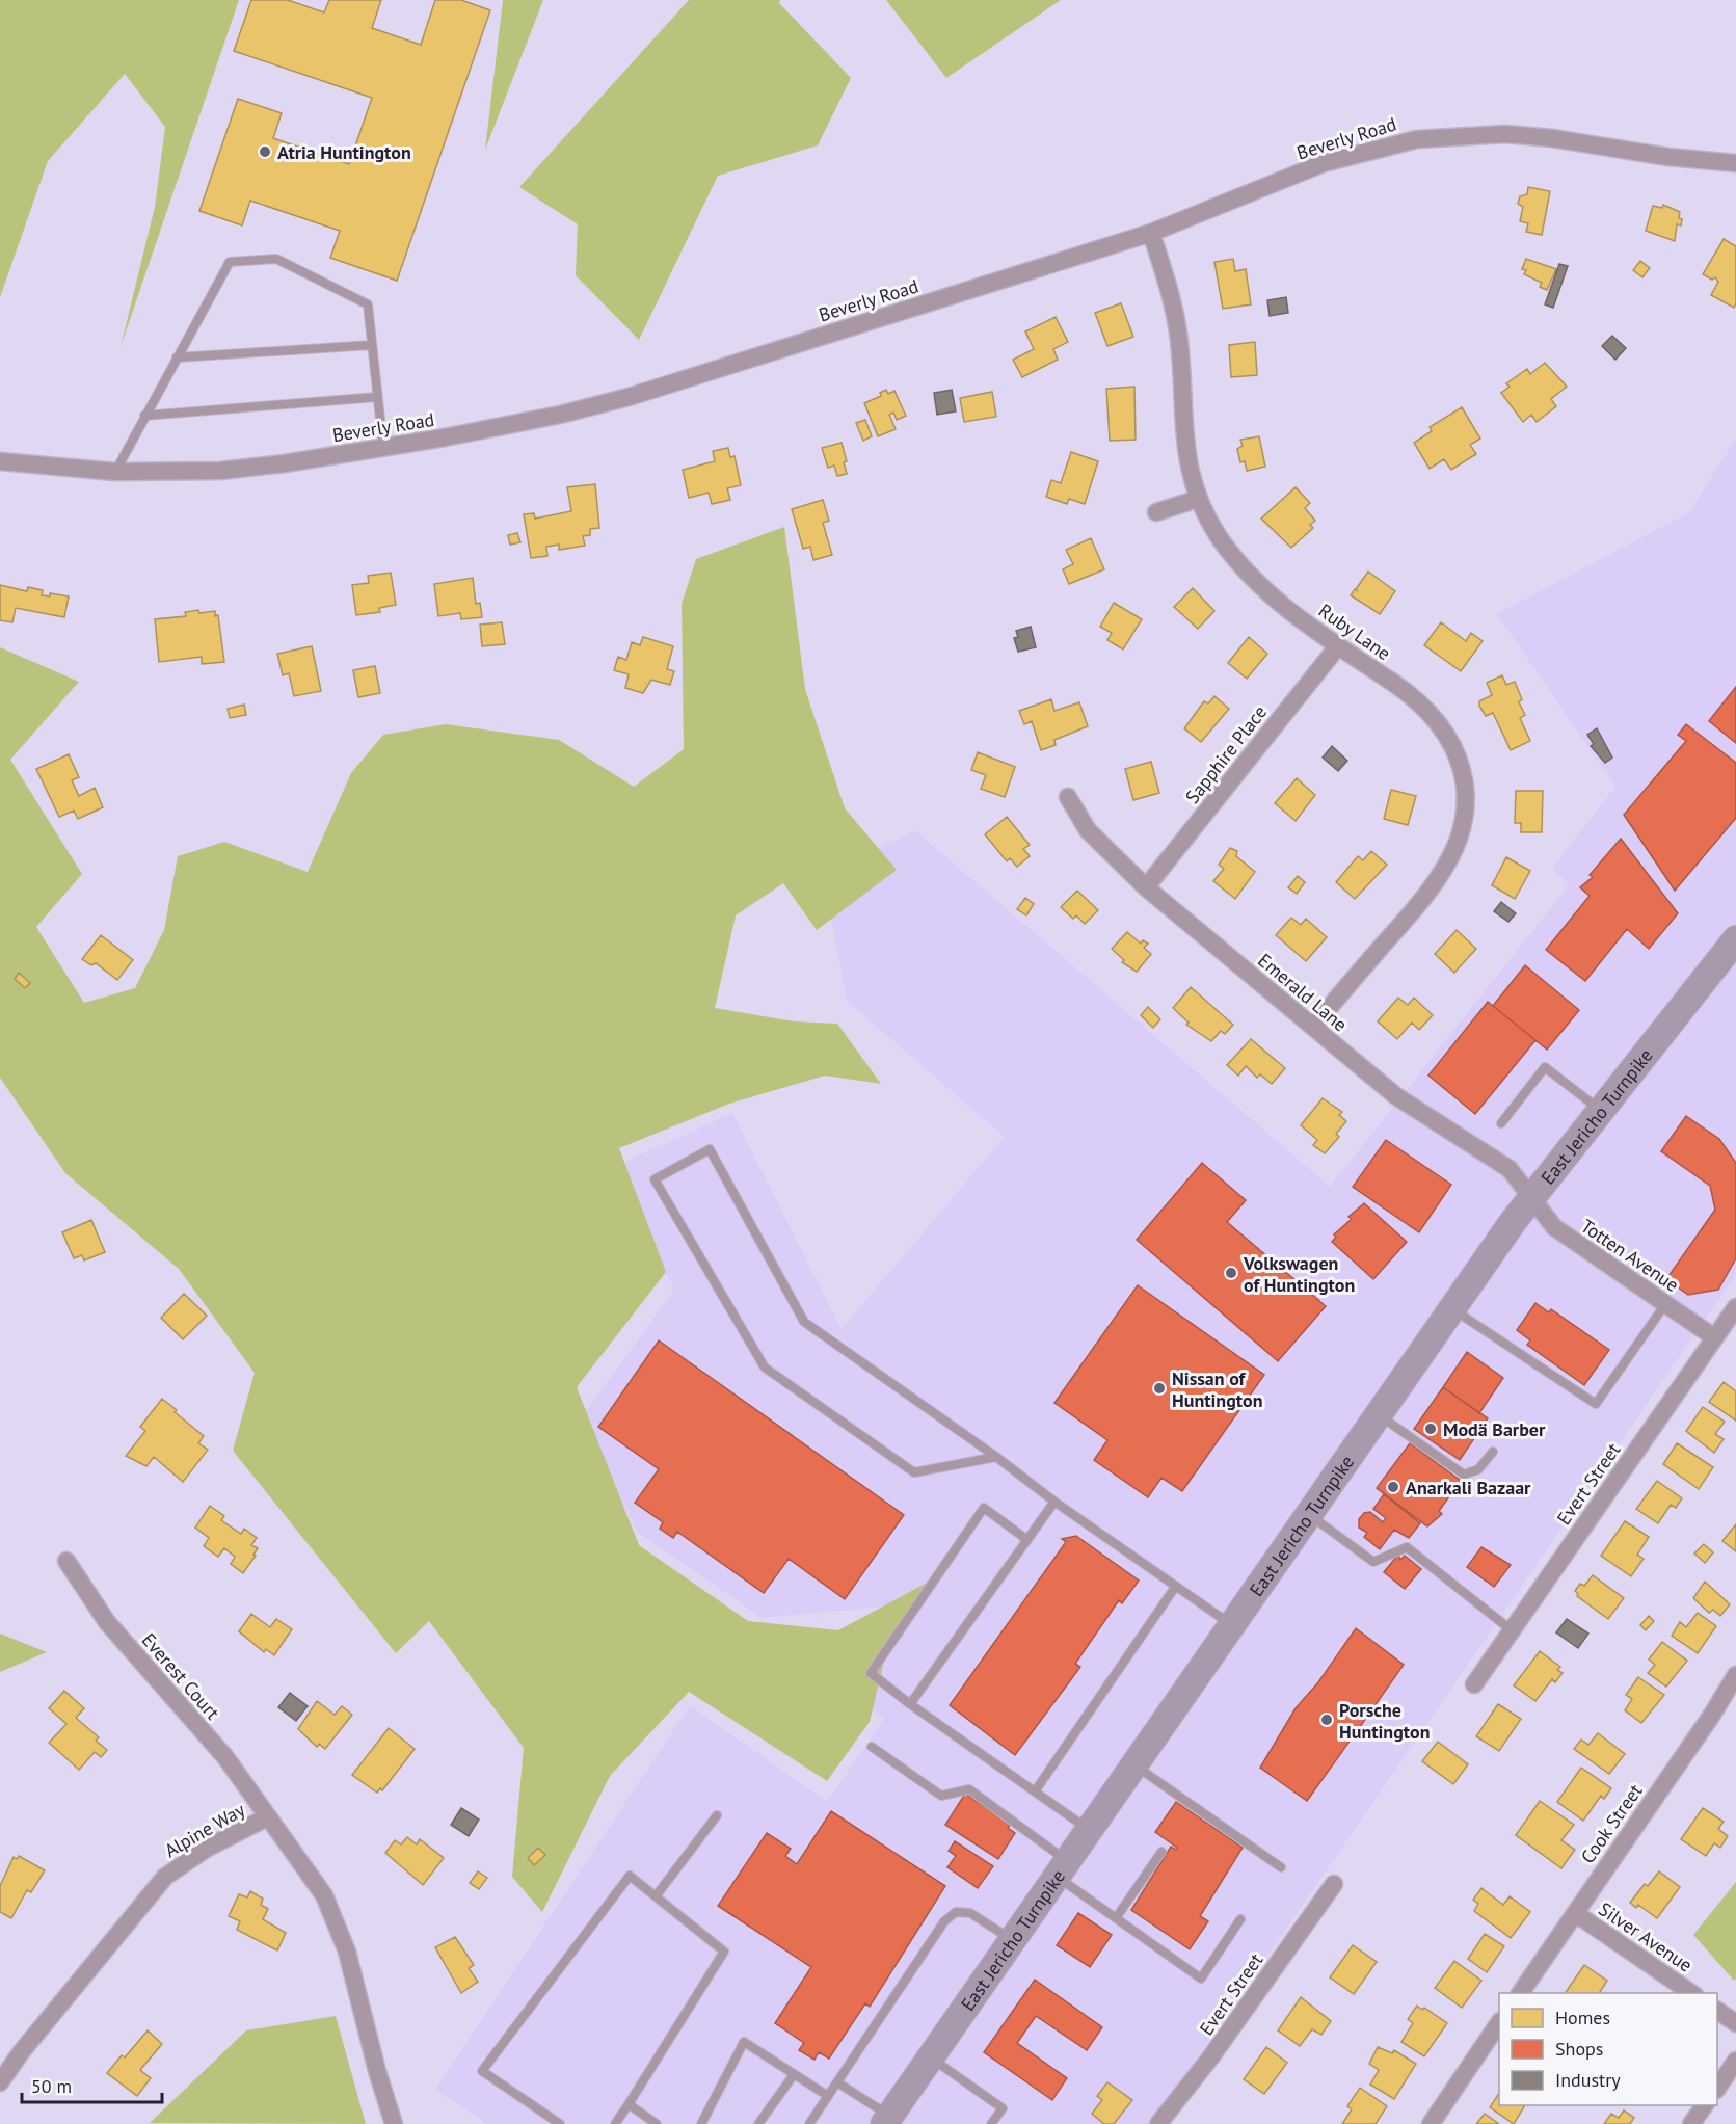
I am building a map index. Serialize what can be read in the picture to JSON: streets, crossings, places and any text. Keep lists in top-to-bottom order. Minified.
{"streets":{"main road":["East Jericho Turnpike"],"street":["Beverly Road","Ruby Lane","Sapphire Place","Emerald Lane","Totten Avenue","Evert Street","Everest Court","Cook Street","Alpine Way","Silver Avenue"]},"crossings":[["Beverly Road","Ruby Lane"],["Ruby Lane","Sapphire Place"],["Ruby Lane","Emerald Lane"],["Sapphire Place","Emerald Lane"],["Emerald Lane","East Jericho Turnpike"],["Emerald Lane","Totten Avenue"],["East Jericho Turnpike","Totten Avenue"],["Totten Avenue","Evert Street"],["Everest Court","Alpine Way"],["Cook Street","Silver Avenue"]],"places":["Atria Huntington","Volkswagen of Huntington","Nissan of Huntington","Modä Barber","Anarkali Bazaar","Porsche Huntington"],"legend":["Homes","Shops","Industry"],"scale_bar":"50 m"}
